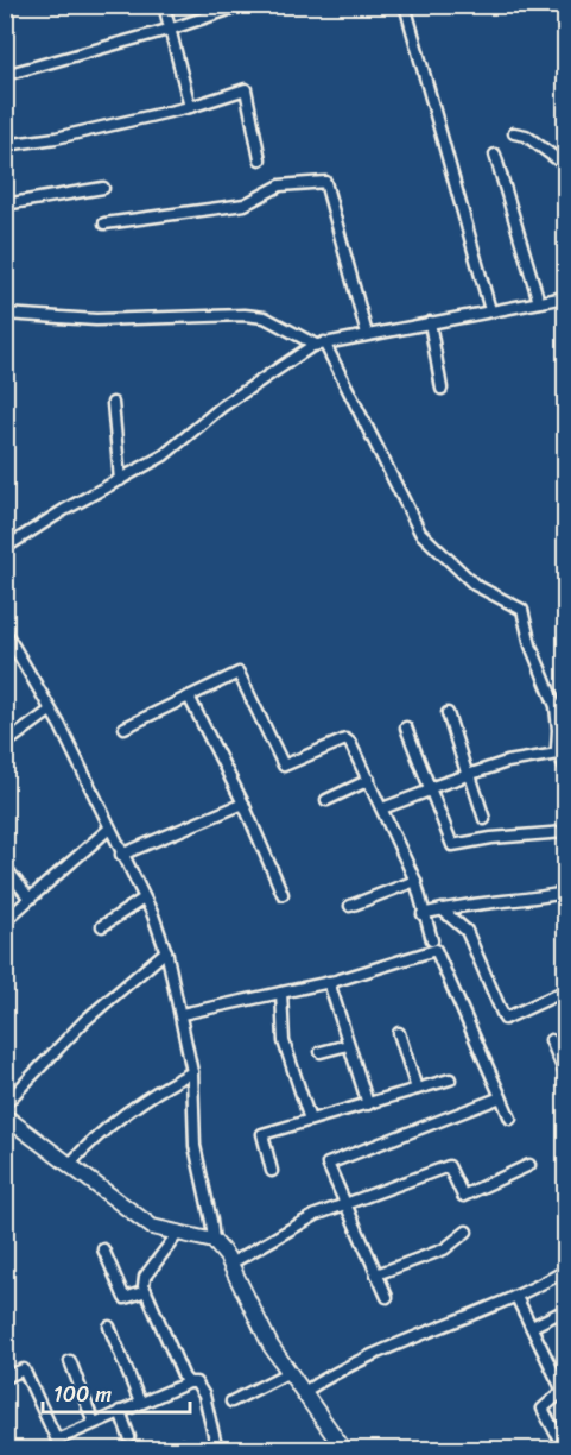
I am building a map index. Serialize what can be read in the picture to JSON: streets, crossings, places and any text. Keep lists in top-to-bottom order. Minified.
{"scale_bar":"100 m"}
